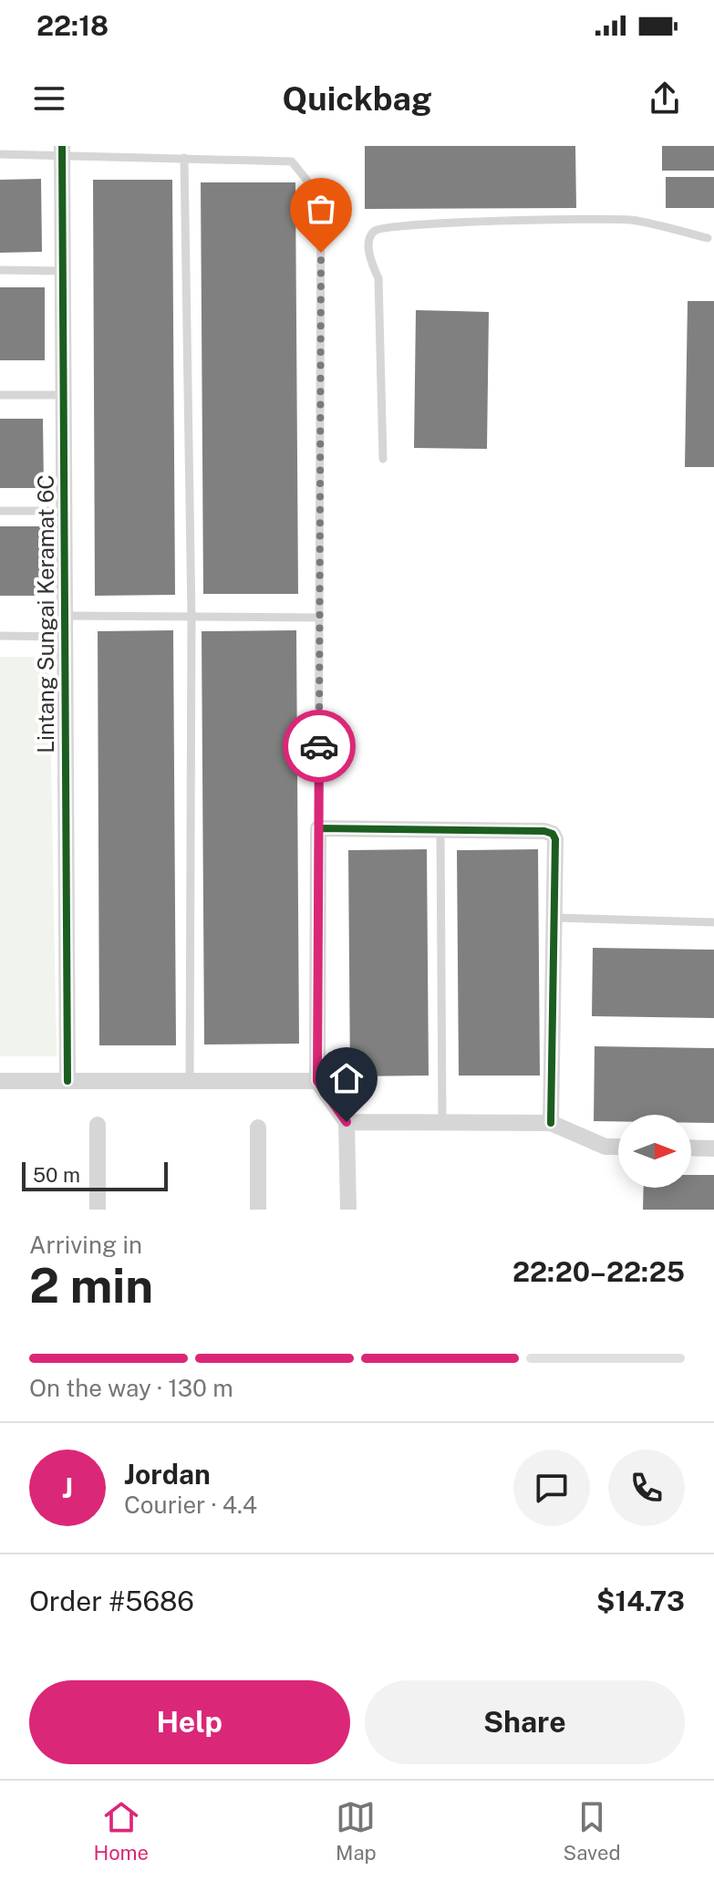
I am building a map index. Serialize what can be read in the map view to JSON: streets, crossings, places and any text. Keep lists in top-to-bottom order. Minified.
{"streets":{"street":["Lintang Sungai Keramat 6C"]},"scale_bar":"50 m","north":"right","page":{"status":"22:18","header":"Quickbag","scale":"50 m","heading":["2 min","Arriving in","22:20–22:25"],"panel":["Jordan","Courier · 4.4","Order #5686","$14.73"],"bar":"On the way · 130 m","round":"J","buttons":["Help","Share"],"tabs":["Home","Map","Saved"]}}
